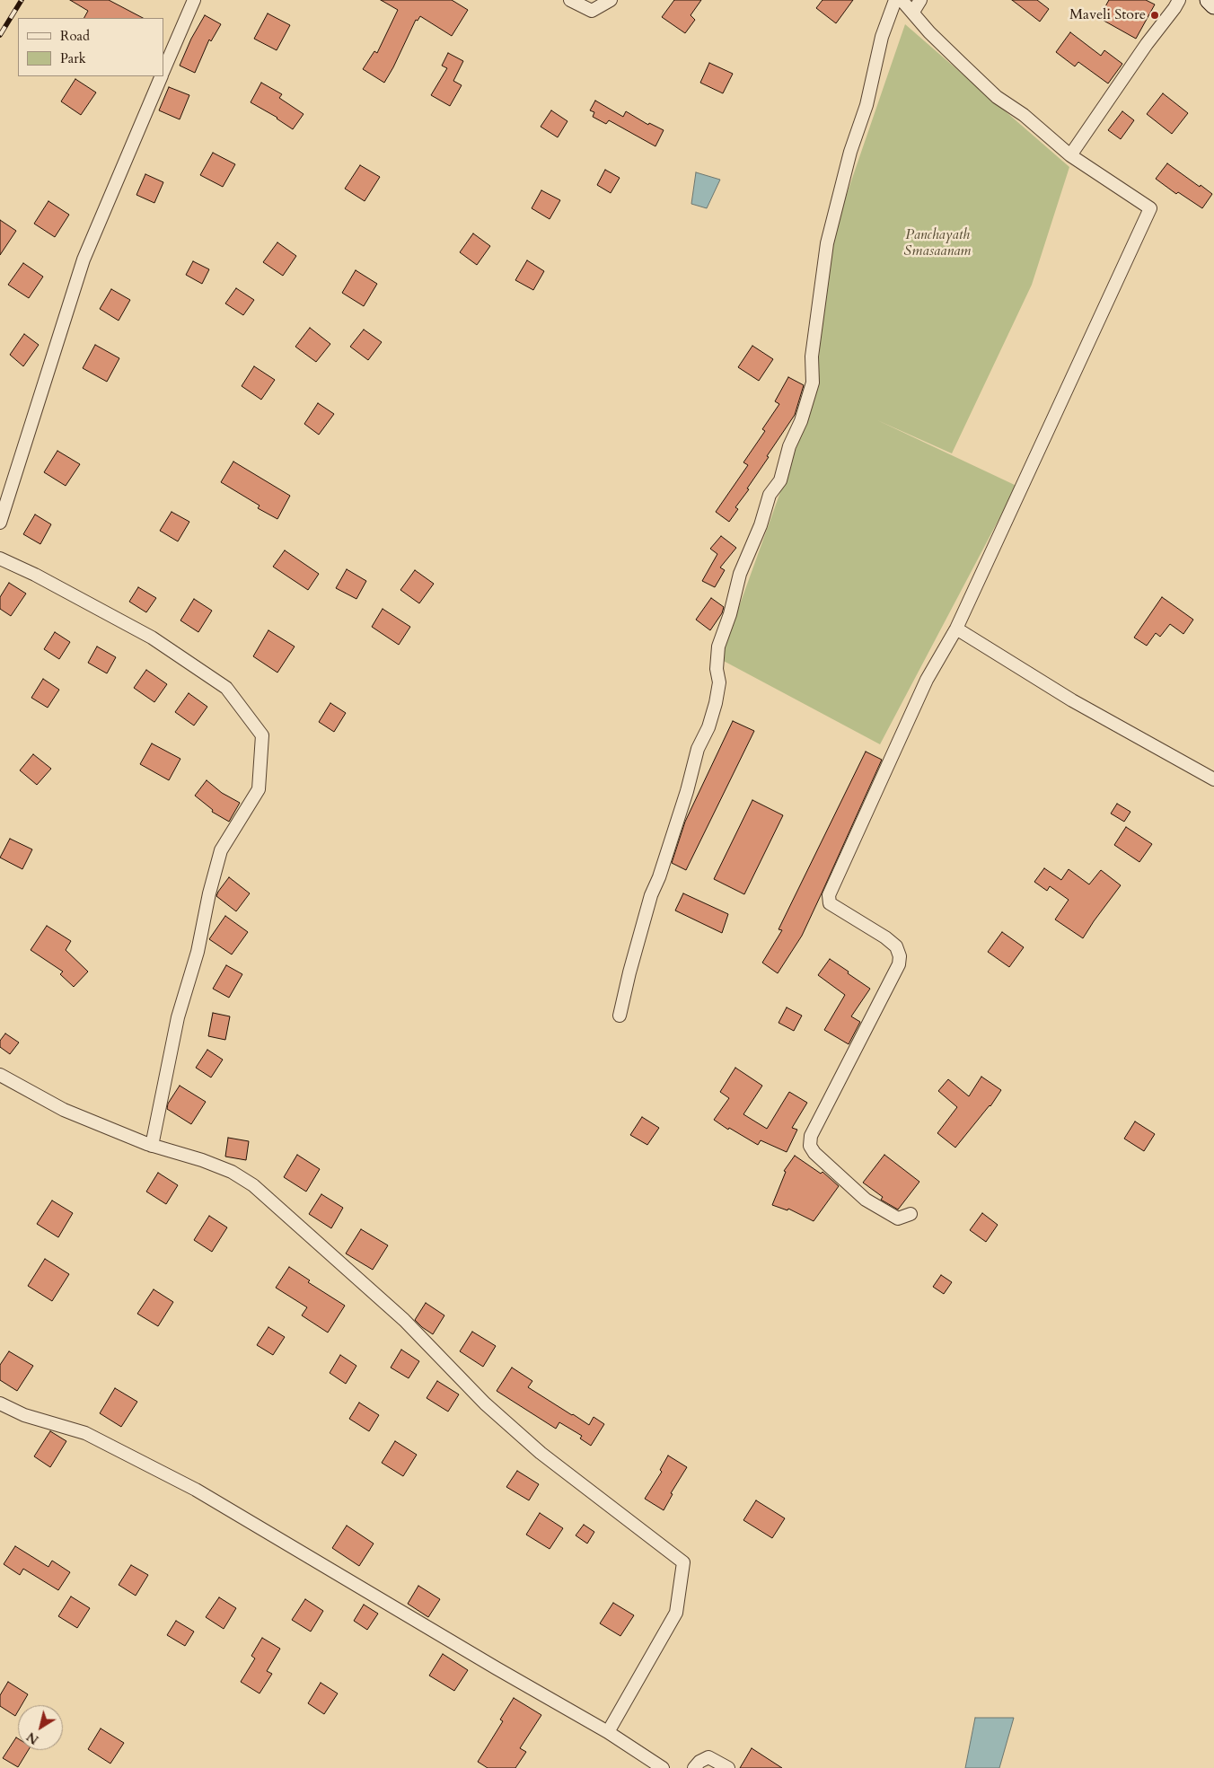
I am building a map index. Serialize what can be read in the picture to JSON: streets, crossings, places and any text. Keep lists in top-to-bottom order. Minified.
{"parks":["Panchayath Smasaanam"],"places":["Maveli Store"],"legend":["Road","Park"],"north":"bottom left"}
